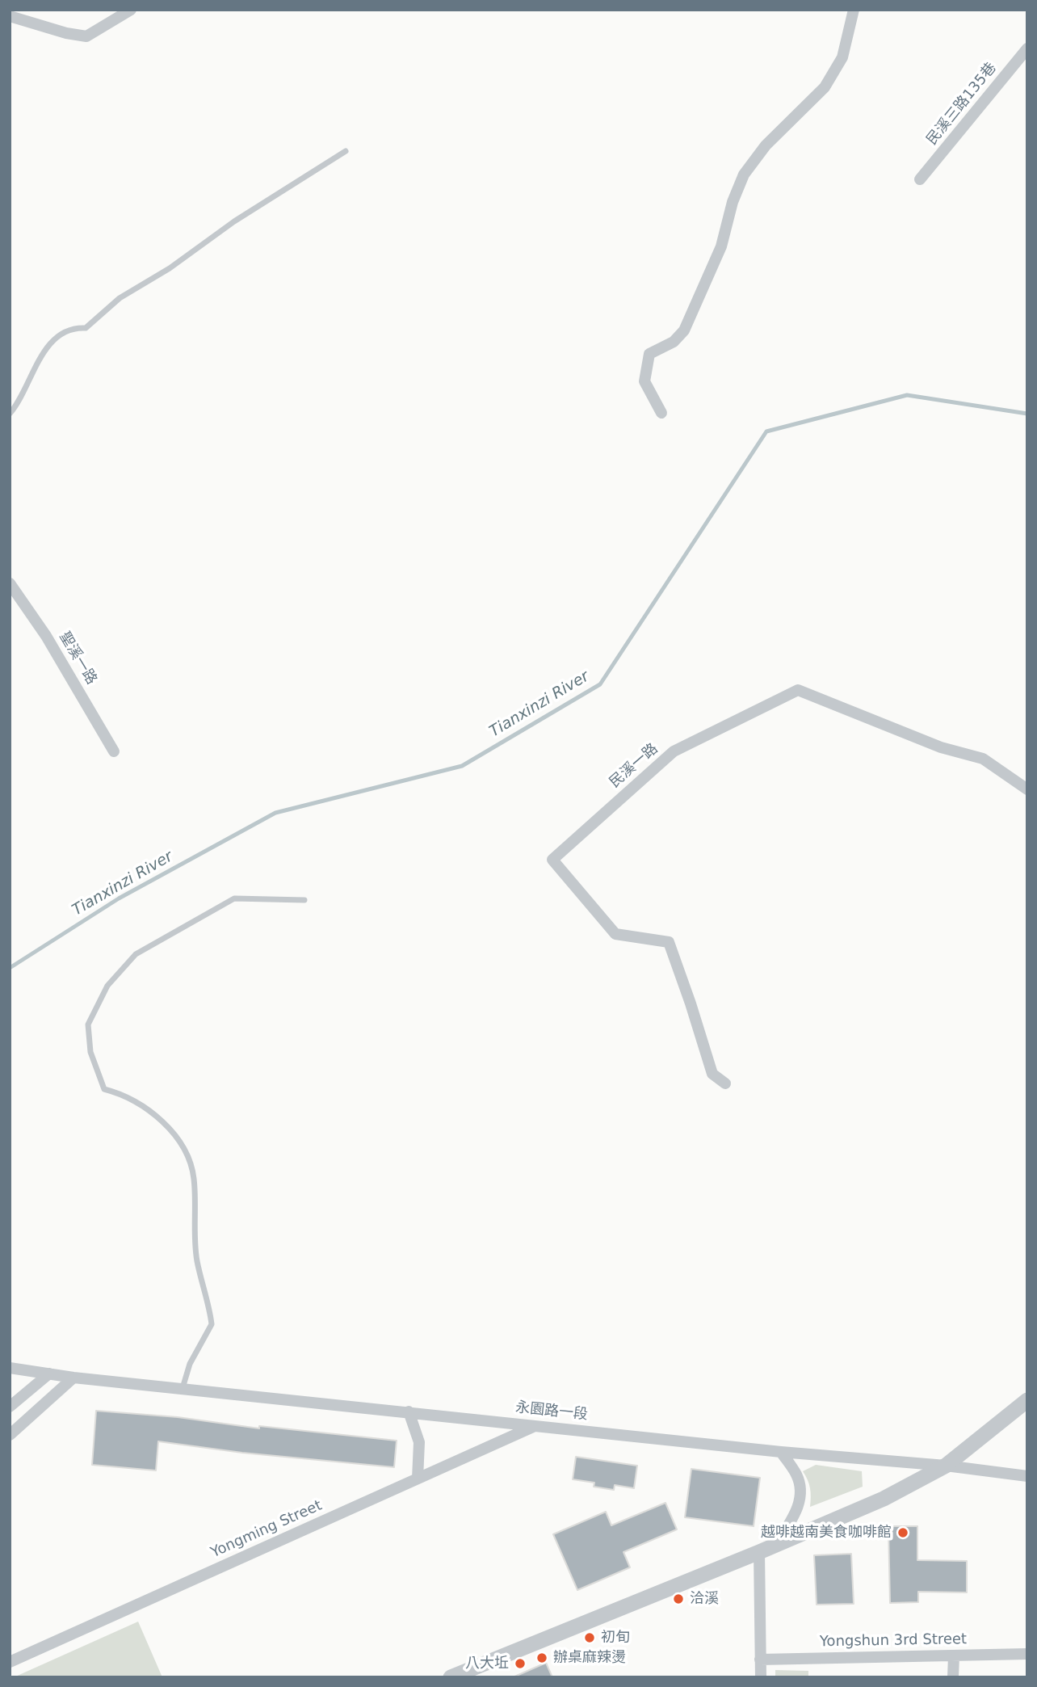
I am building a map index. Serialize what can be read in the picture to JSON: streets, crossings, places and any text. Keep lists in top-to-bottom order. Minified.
{"streets":{"street":["民溪三路135巷","聖溪一路","民溪一路","永園路一段","Yongming Street","Yongshun 3rd Street"]},"crossings":[["永園路一段","Yongming Street"]],"water":["Tianxinzi River"],"places":["越啡越南美食咖啡館","洽溪","初旬","辦桌麻辣燙","八大坵"]}
